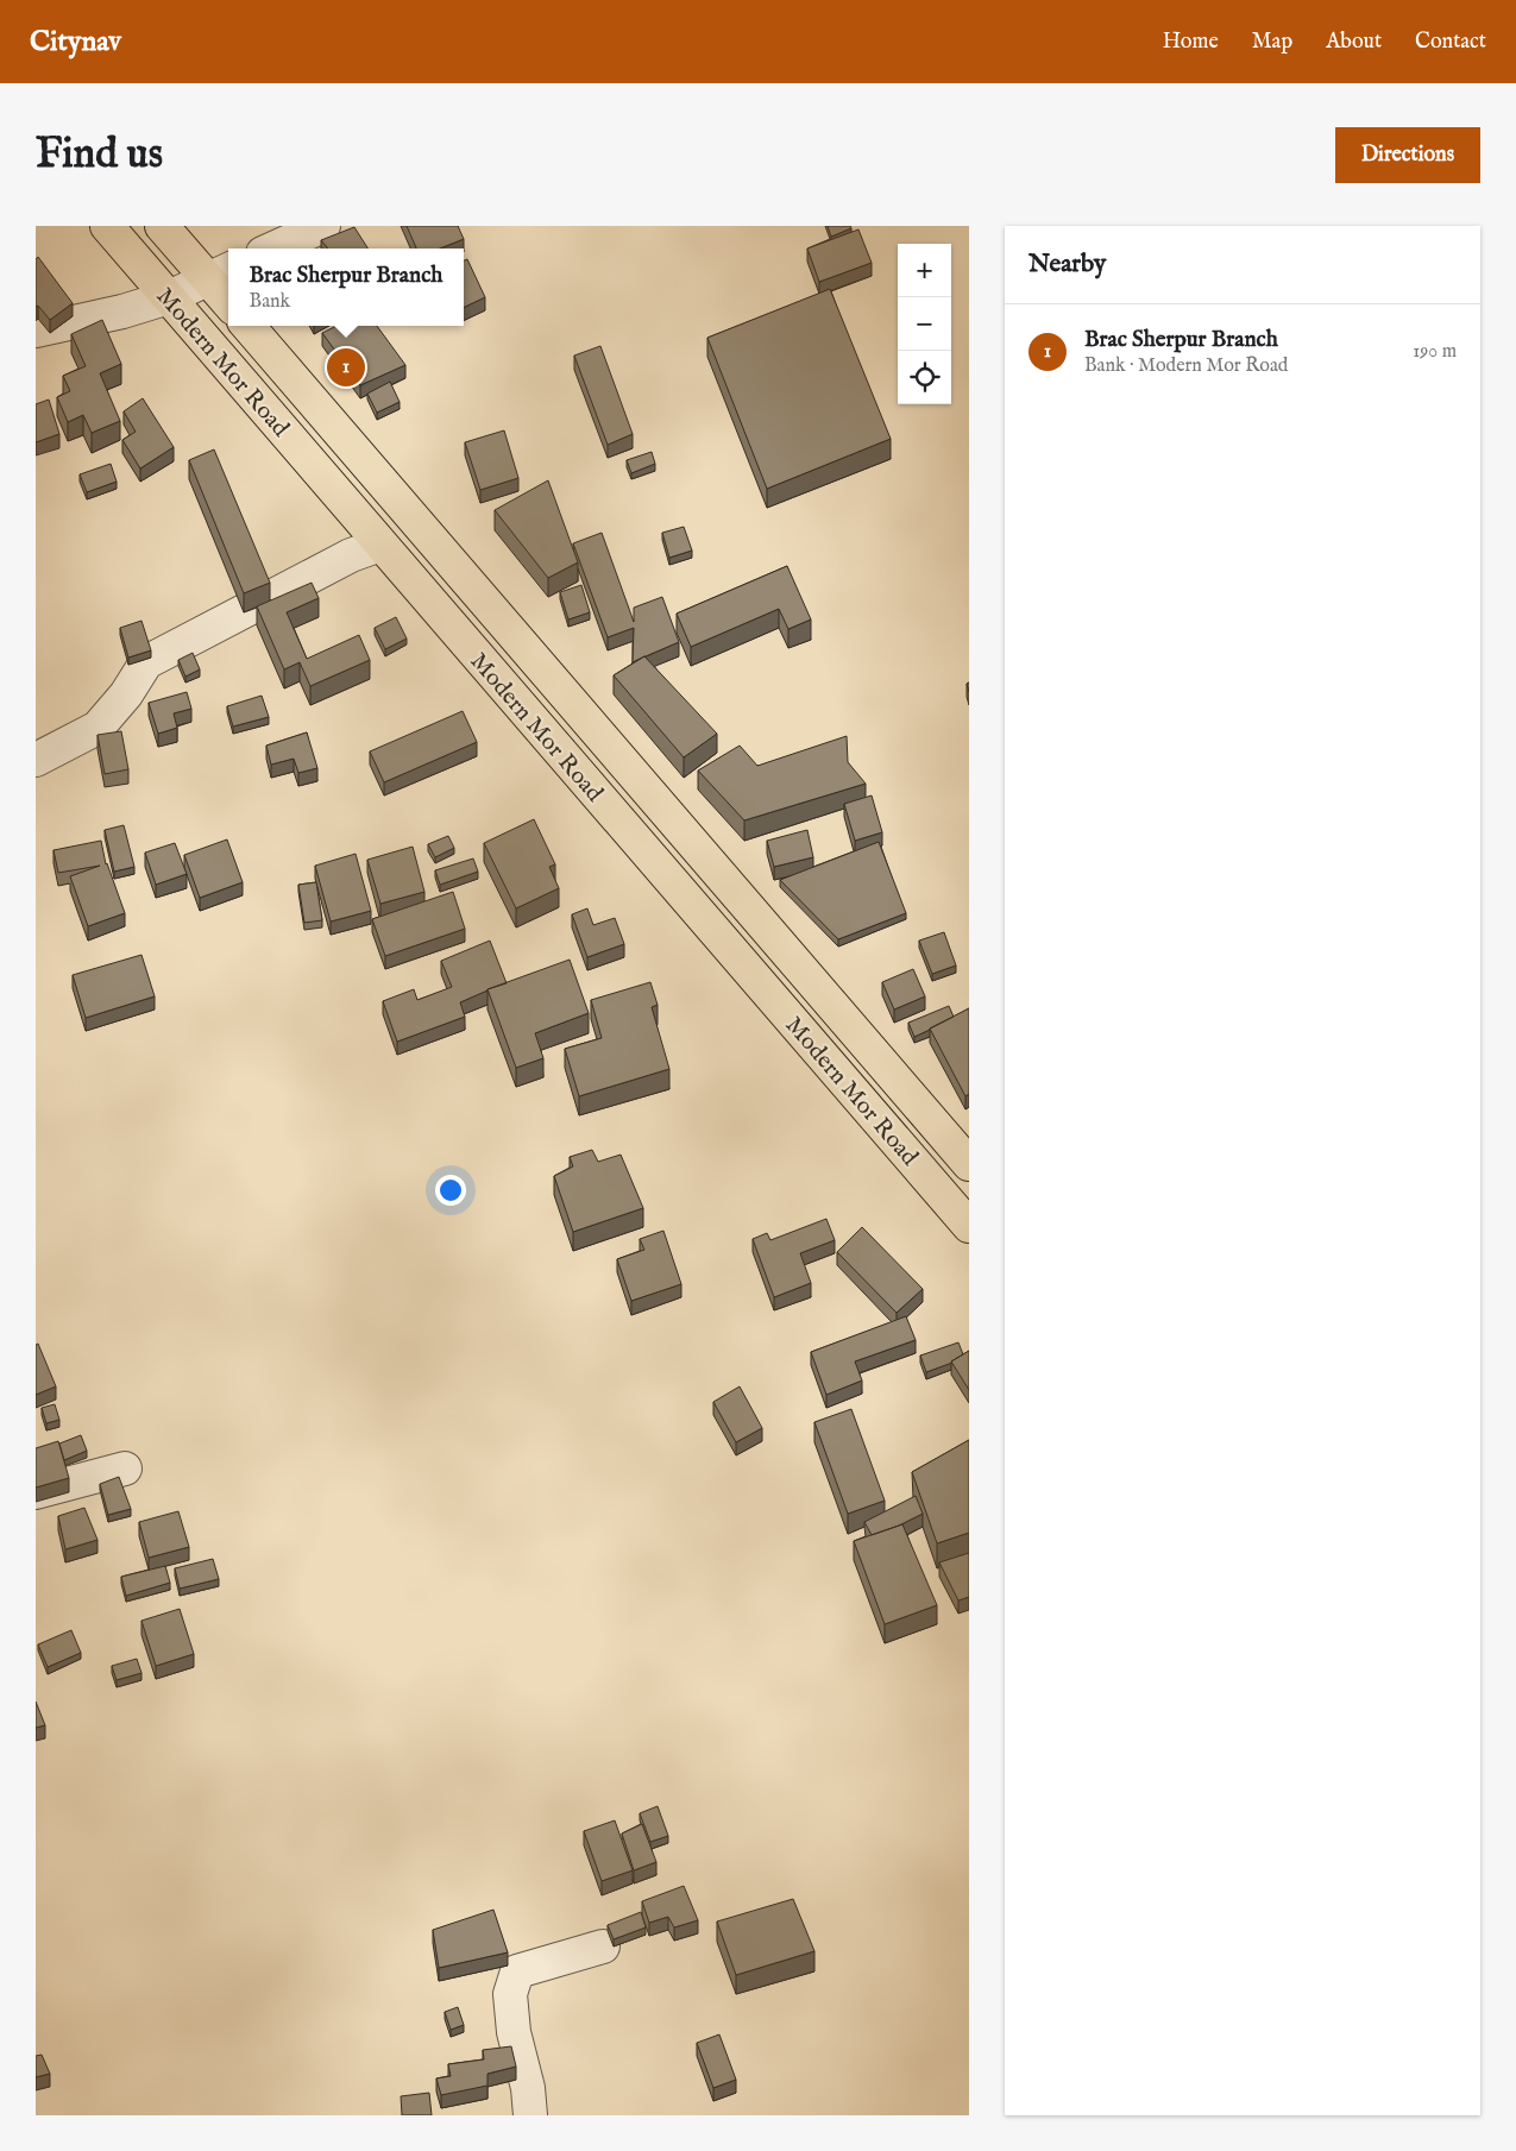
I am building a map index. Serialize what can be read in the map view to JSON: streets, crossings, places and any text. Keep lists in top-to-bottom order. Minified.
{"streets":{"highway":["Modern Mor Road"]},"page":{"header":"Citynav","nav":["Home","Map","About","Contact"],"buttons":"Directions","title":"Find us","heading":"Nearby","map_buttons":["+","−"],"popup":["Brac Sherpur Branch","Bank"],"list":[{"mark":"1","name":"Brac Sherpur Branch","note":"Bank · Modern Mor Road","value":"190 m"}],"pins":"1"}}
